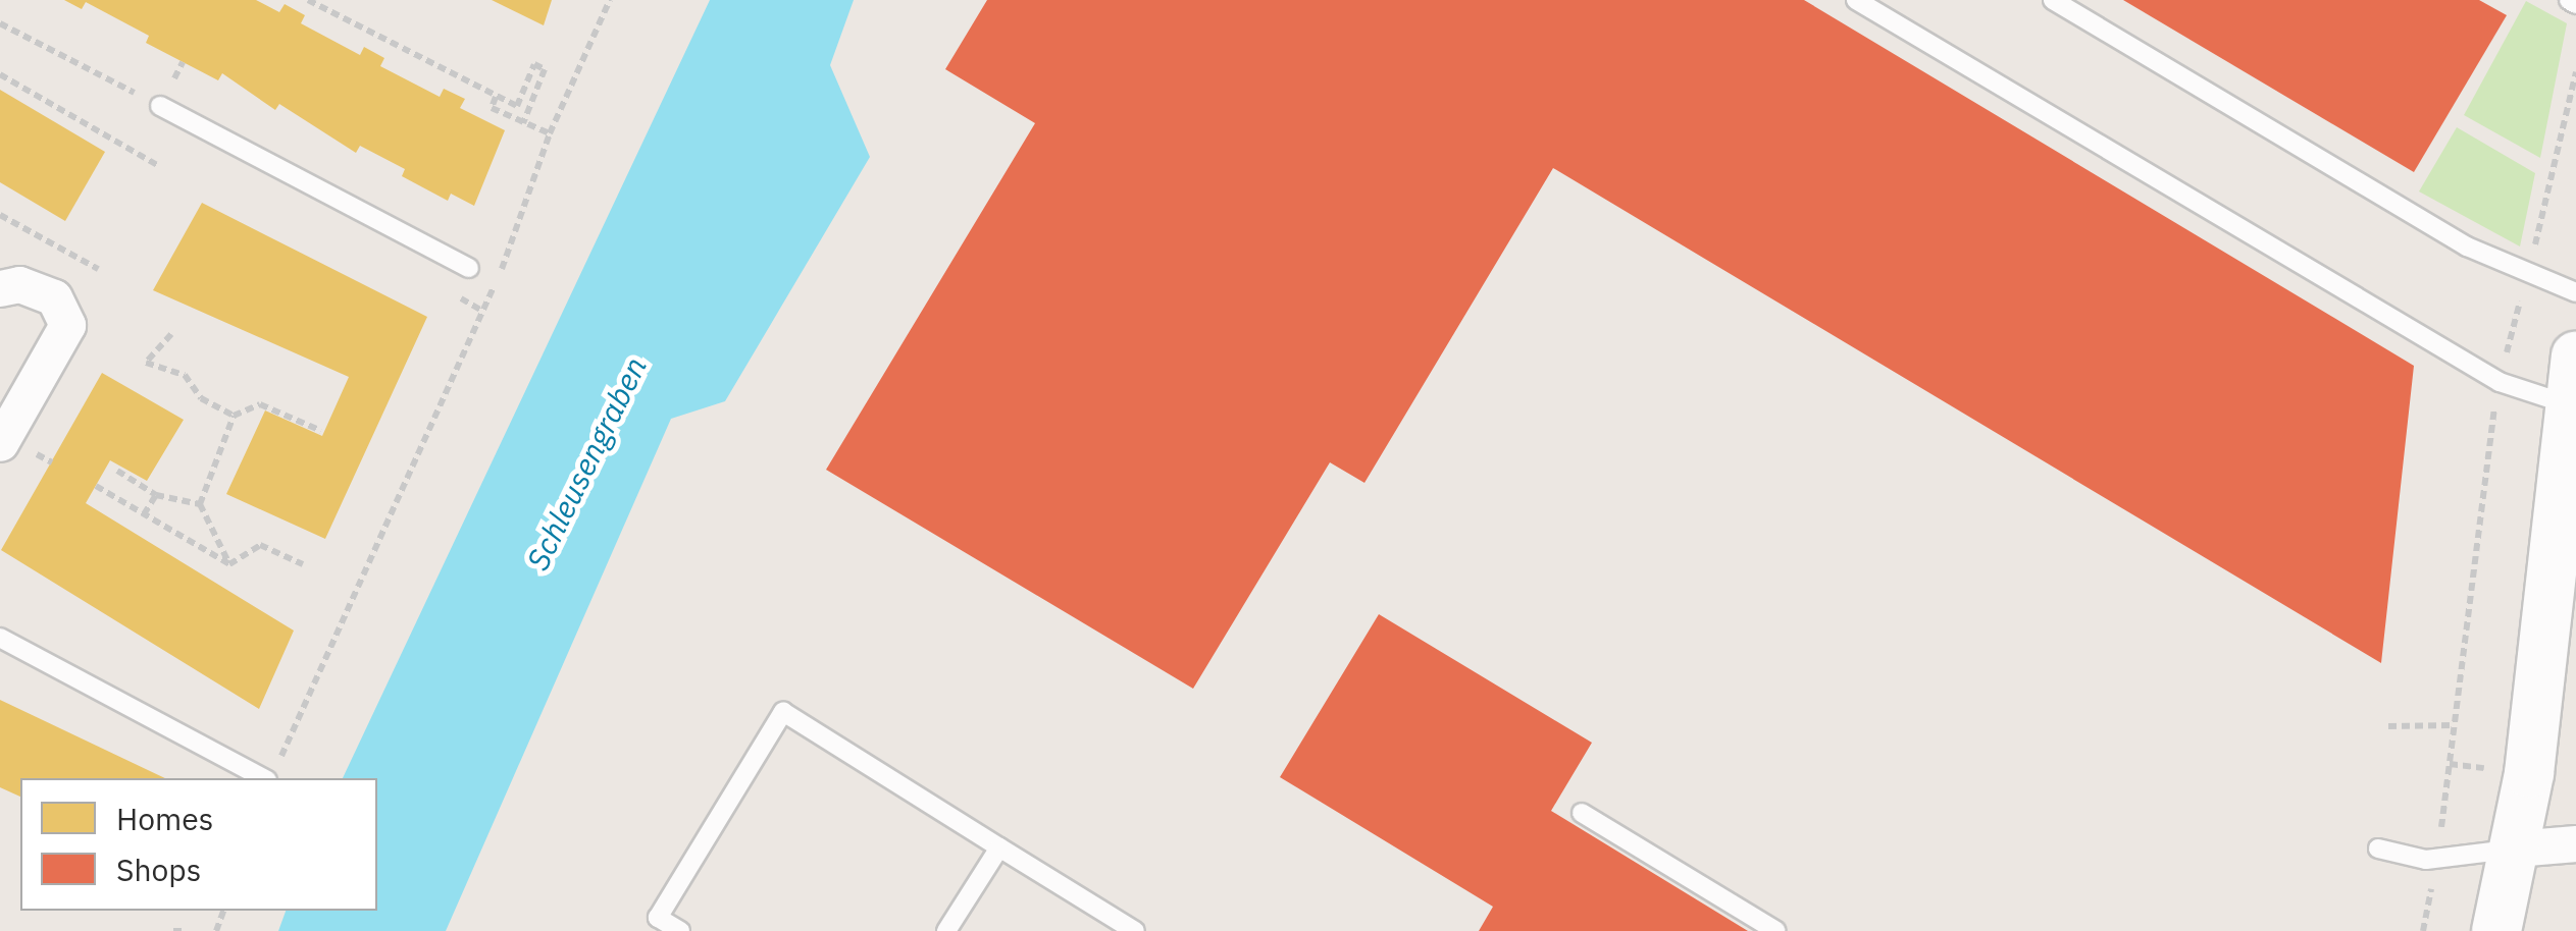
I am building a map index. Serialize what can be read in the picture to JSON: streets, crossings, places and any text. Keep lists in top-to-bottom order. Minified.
{"water":["Schleusengraben"],"legend":["Homes","Shops"]}
